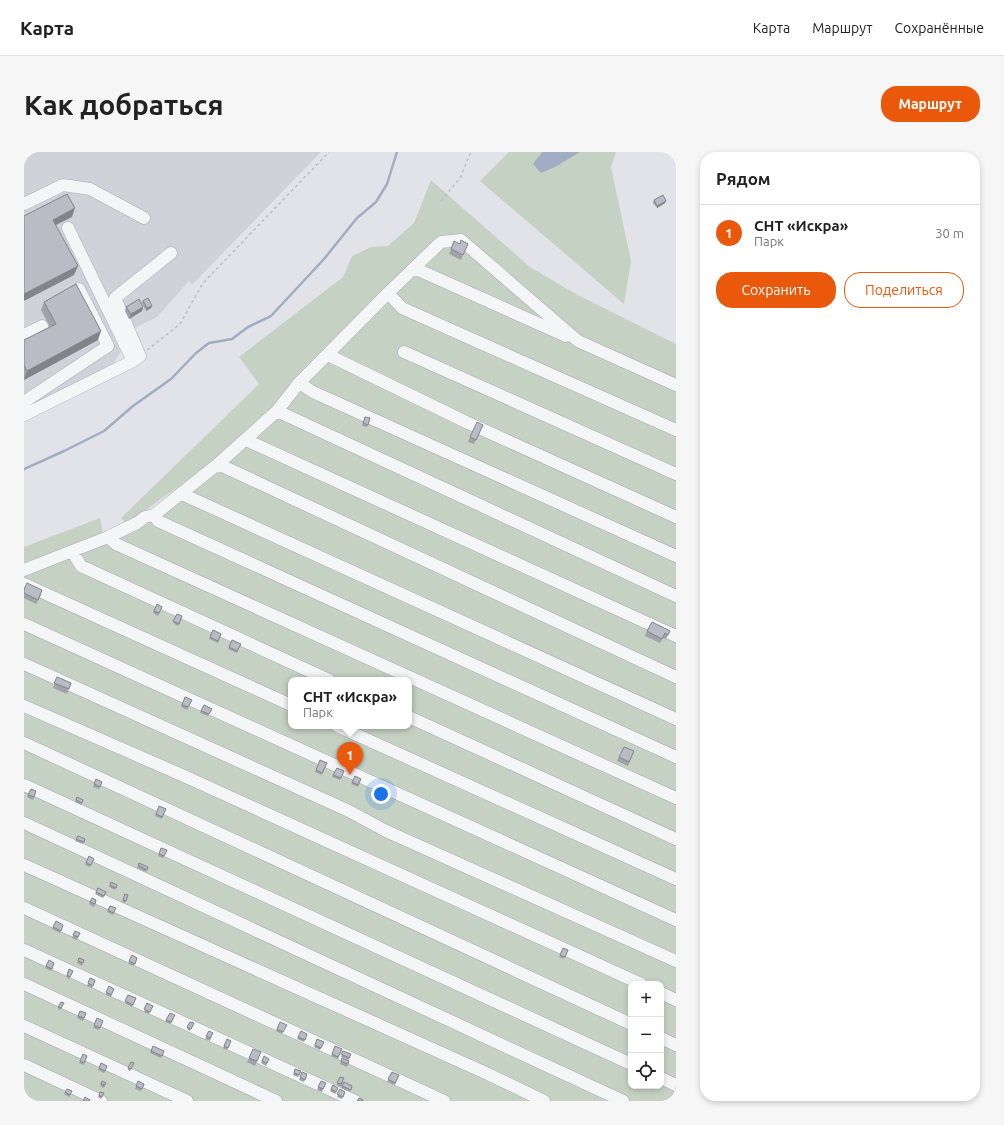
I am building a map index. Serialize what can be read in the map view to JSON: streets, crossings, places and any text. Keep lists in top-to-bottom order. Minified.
{"page":{"header":"Карта","nav":["Карта","Маршрут","Сохранённые"],"buttons":["Маршрут",["Сохранить","Поделиться"]],"title":"Как добраться","heading":"Рядом","list":[{"mark":"1","name":"СНТ «Искра»","note":"Парк","value":"30 m"}],"popup":["СНТ «Искра»","Парк"],"pins":"1","map_buttons":["+","−"]}}
